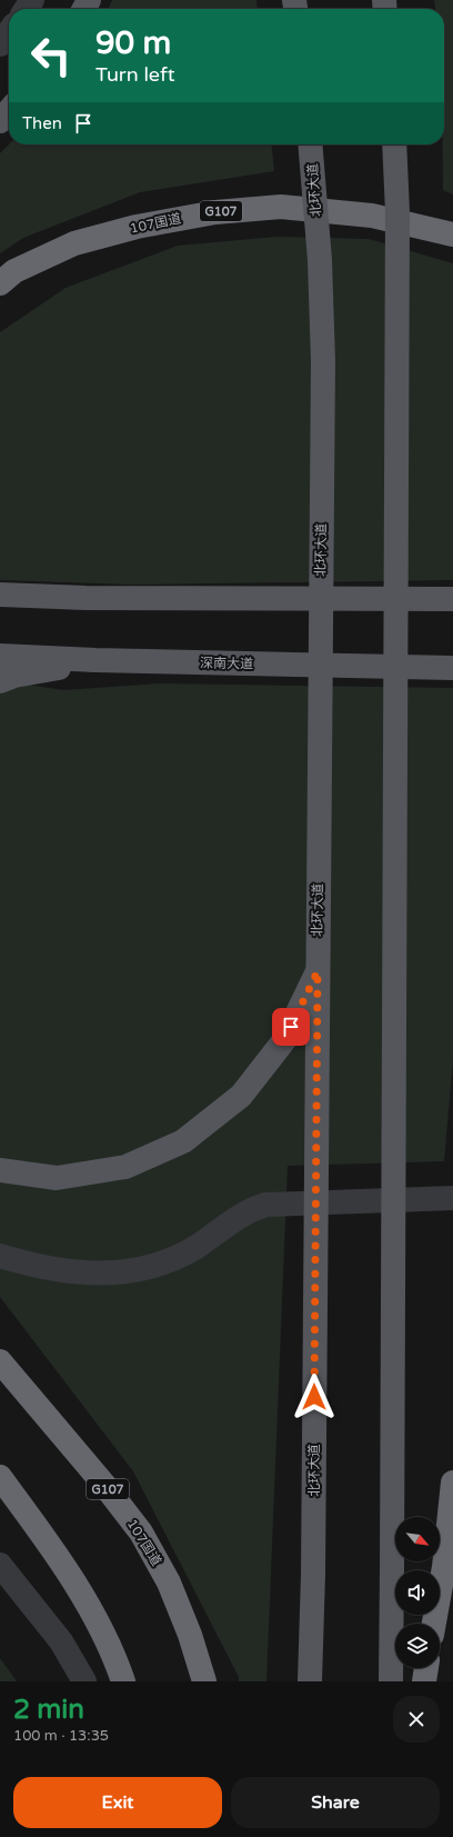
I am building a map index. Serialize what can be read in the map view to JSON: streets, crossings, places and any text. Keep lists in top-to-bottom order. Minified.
{"streets":{"highway":["G107","107国道"],"main road":["北环大道","深南大道"]},"north":"bottom right","page":{"turn":["90 m","Turn left"],"then":"Then","heading":["2 min","100 m · 13:35"],"buttons":["Exit","Share"]}}
